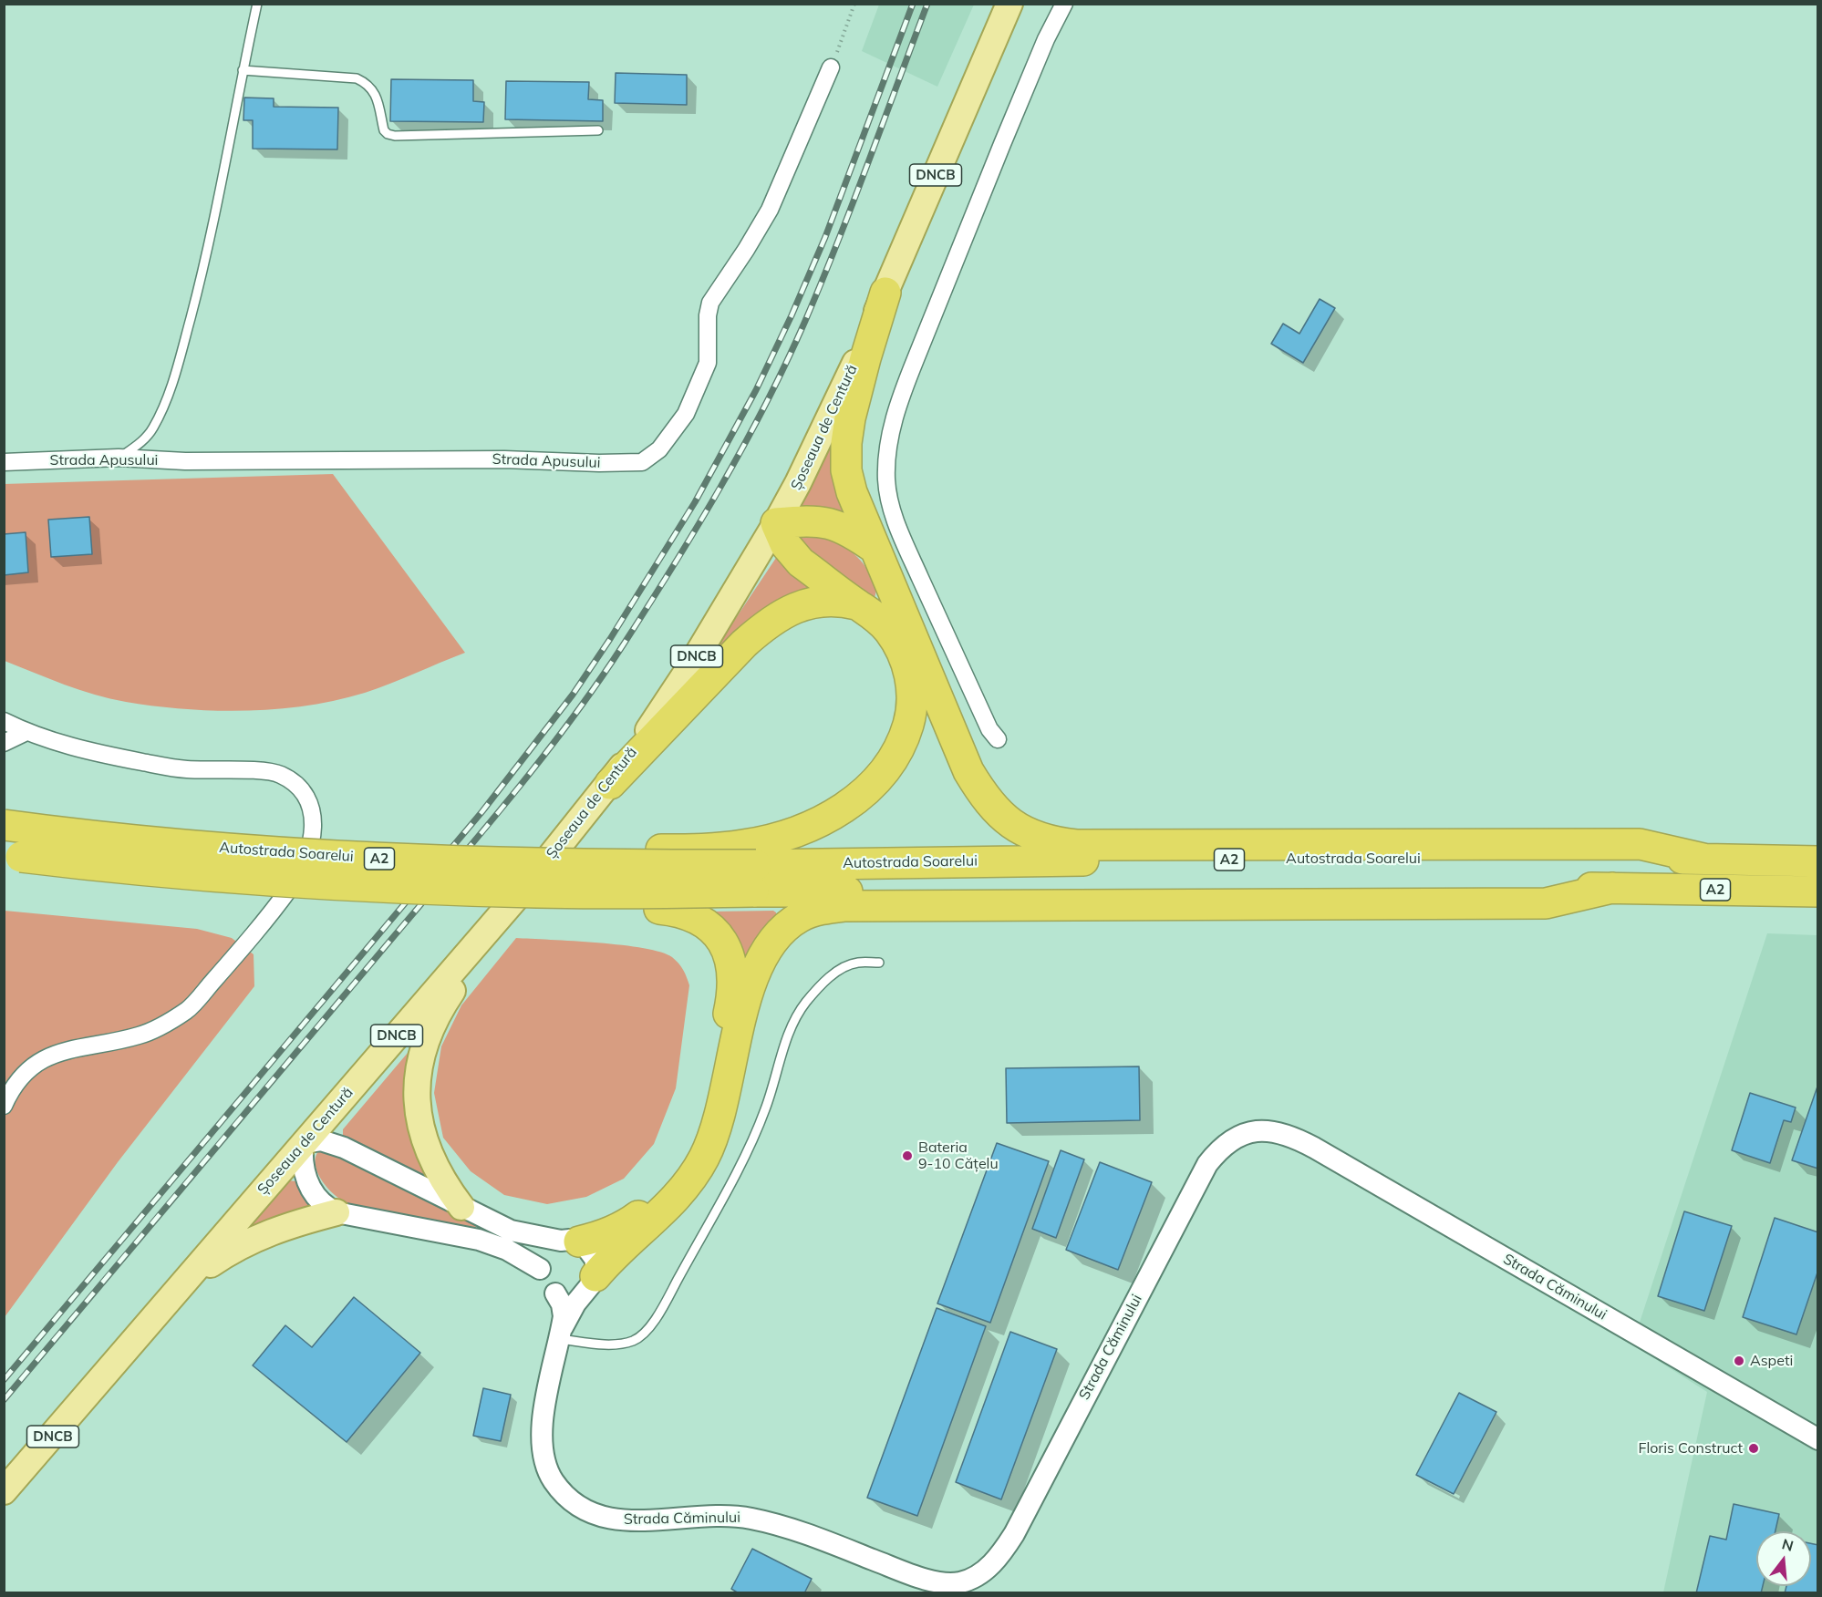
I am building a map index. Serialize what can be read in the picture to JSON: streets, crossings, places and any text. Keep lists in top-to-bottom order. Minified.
{"streets":{"highway":["Autostrada Soarelui","A2"],"main road":["DNCB","Șoseaua de Centură"],"street":["Strada Apusului","Strada Căminului"]},"places":["Bateria 9-10 Cățelu","Aspeti","Floris Construct"],"north":"top"}
